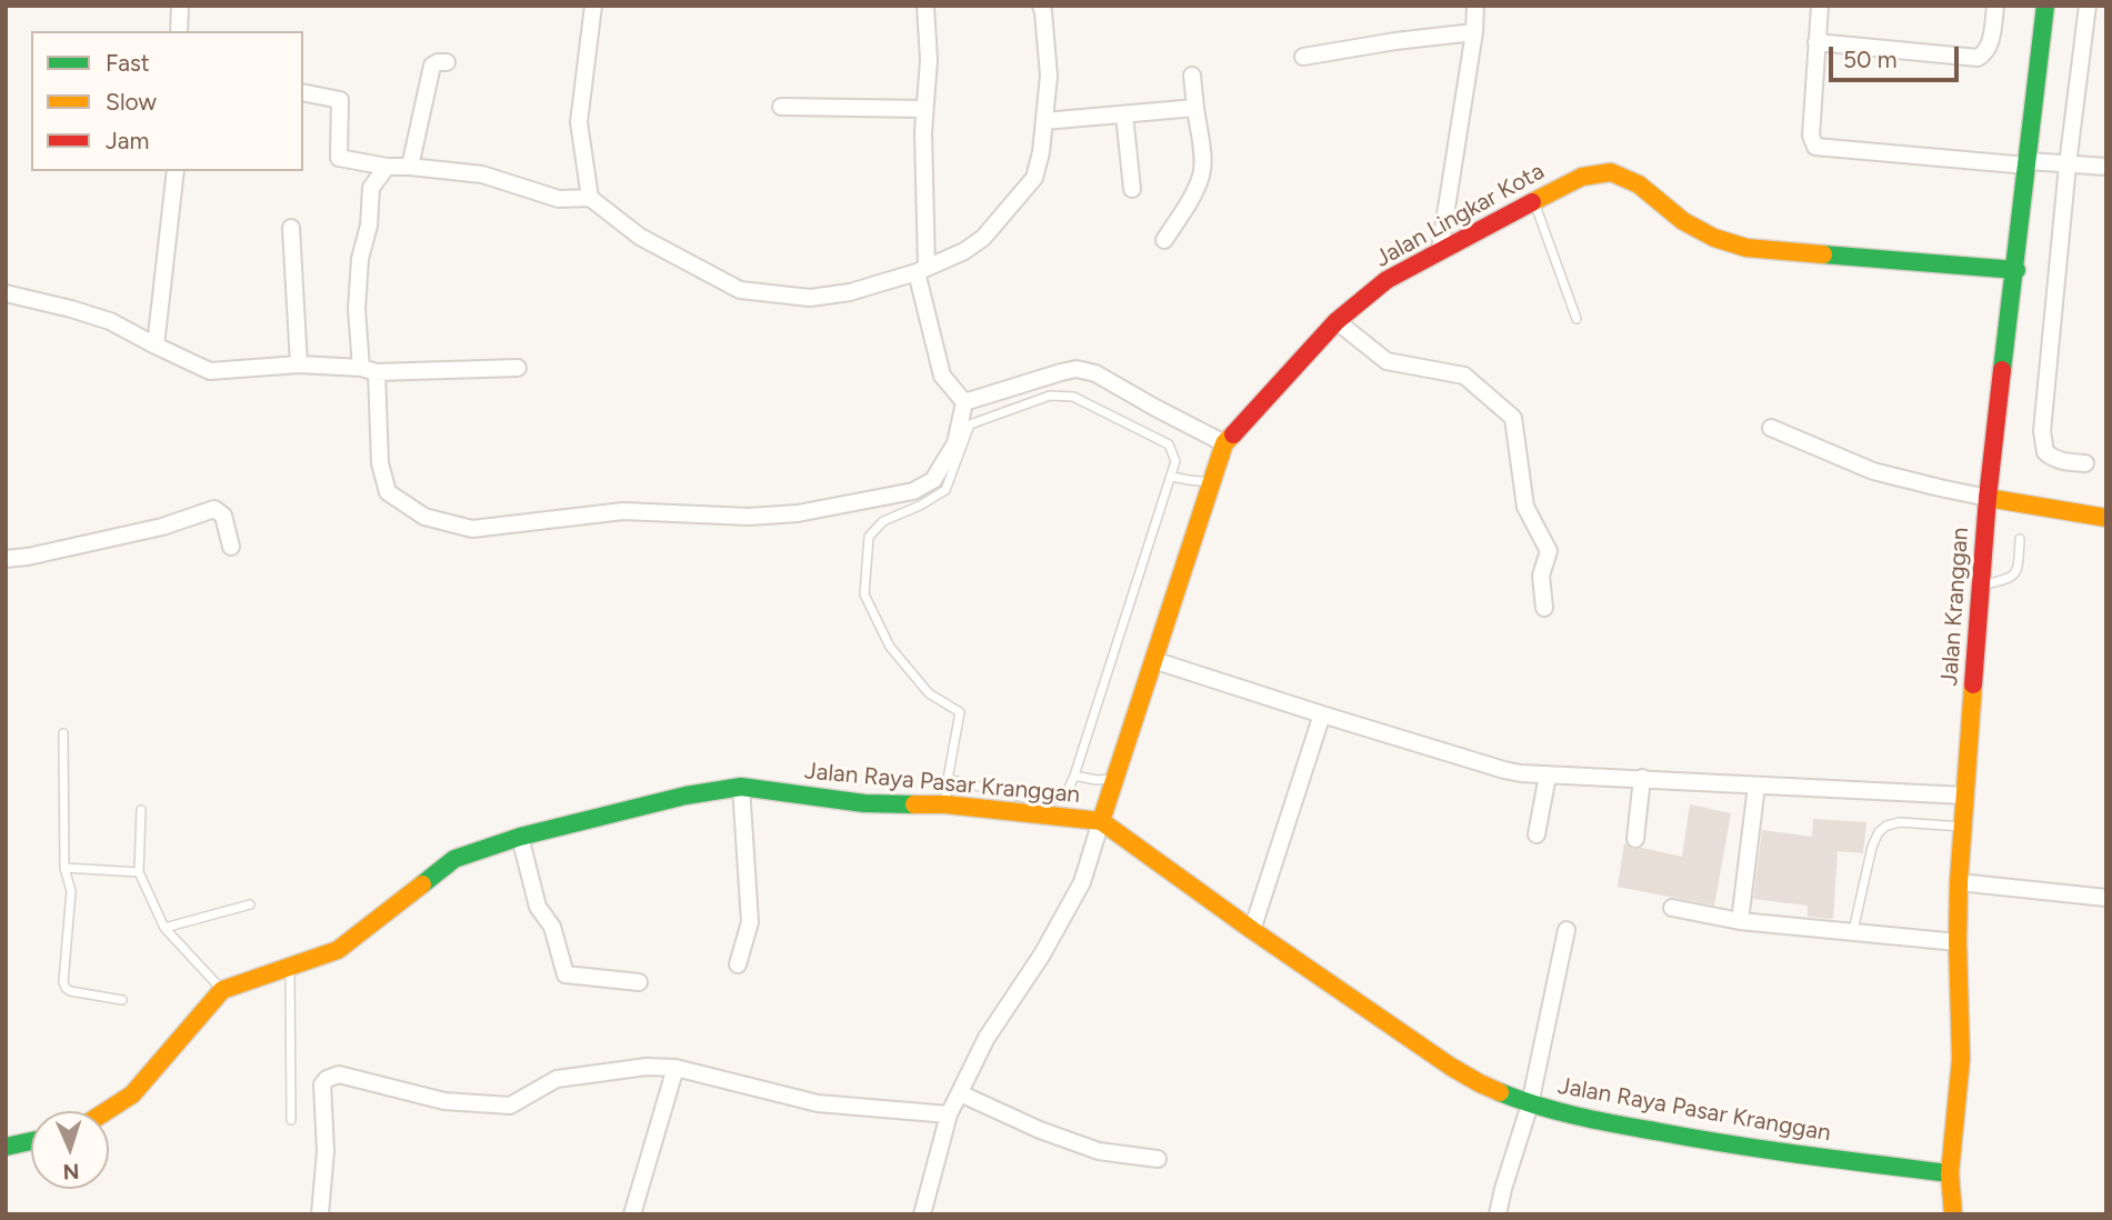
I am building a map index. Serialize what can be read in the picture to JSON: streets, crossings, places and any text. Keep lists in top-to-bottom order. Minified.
{"streets":{"main road":["Jalan Lingkar Kota","Jalan Kranggan","Jalan Raya Pasar Kranggan"]},"crossings":[["Jalan Lingkar Kota","Jalan Kranggan"],["Jalan Lingkar Kota","Jalan Raya Pasar Kranggan"],["Jalan Kranggan","Jalan Raya Pasar Kranggan"]],"legend":["Fast","Slow","Jam"],"scale_bar":"50 m","north":"bottom"}
